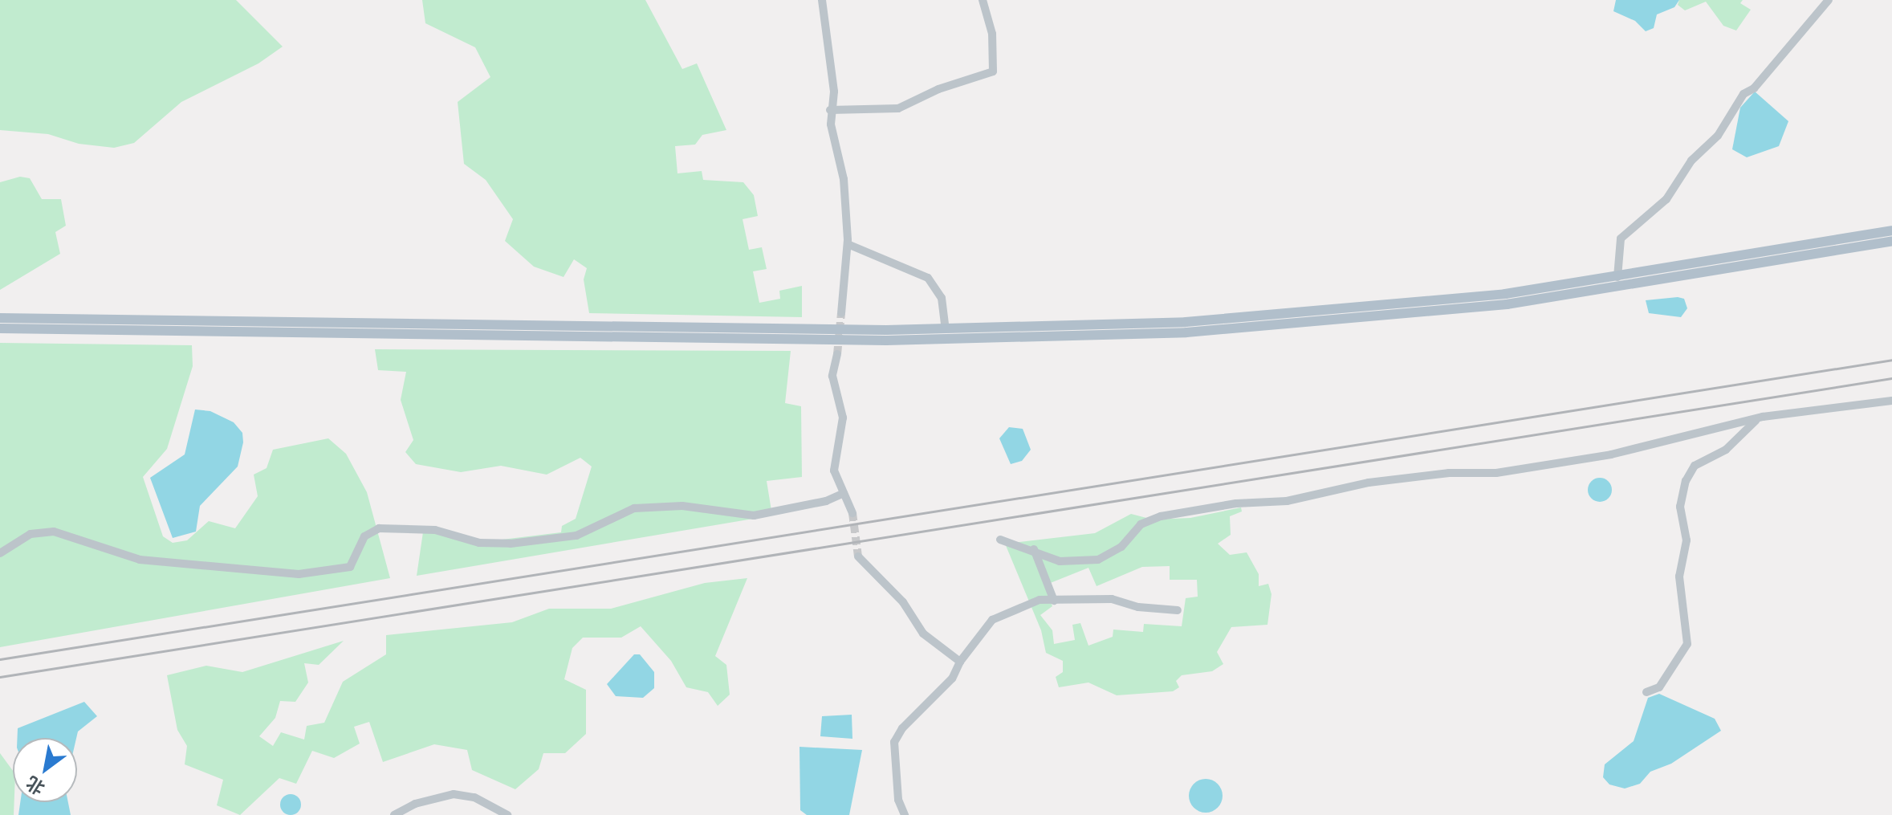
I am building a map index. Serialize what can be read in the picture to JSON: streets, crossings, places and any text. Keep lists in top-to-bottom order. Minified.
{"north":"bottom left"}
